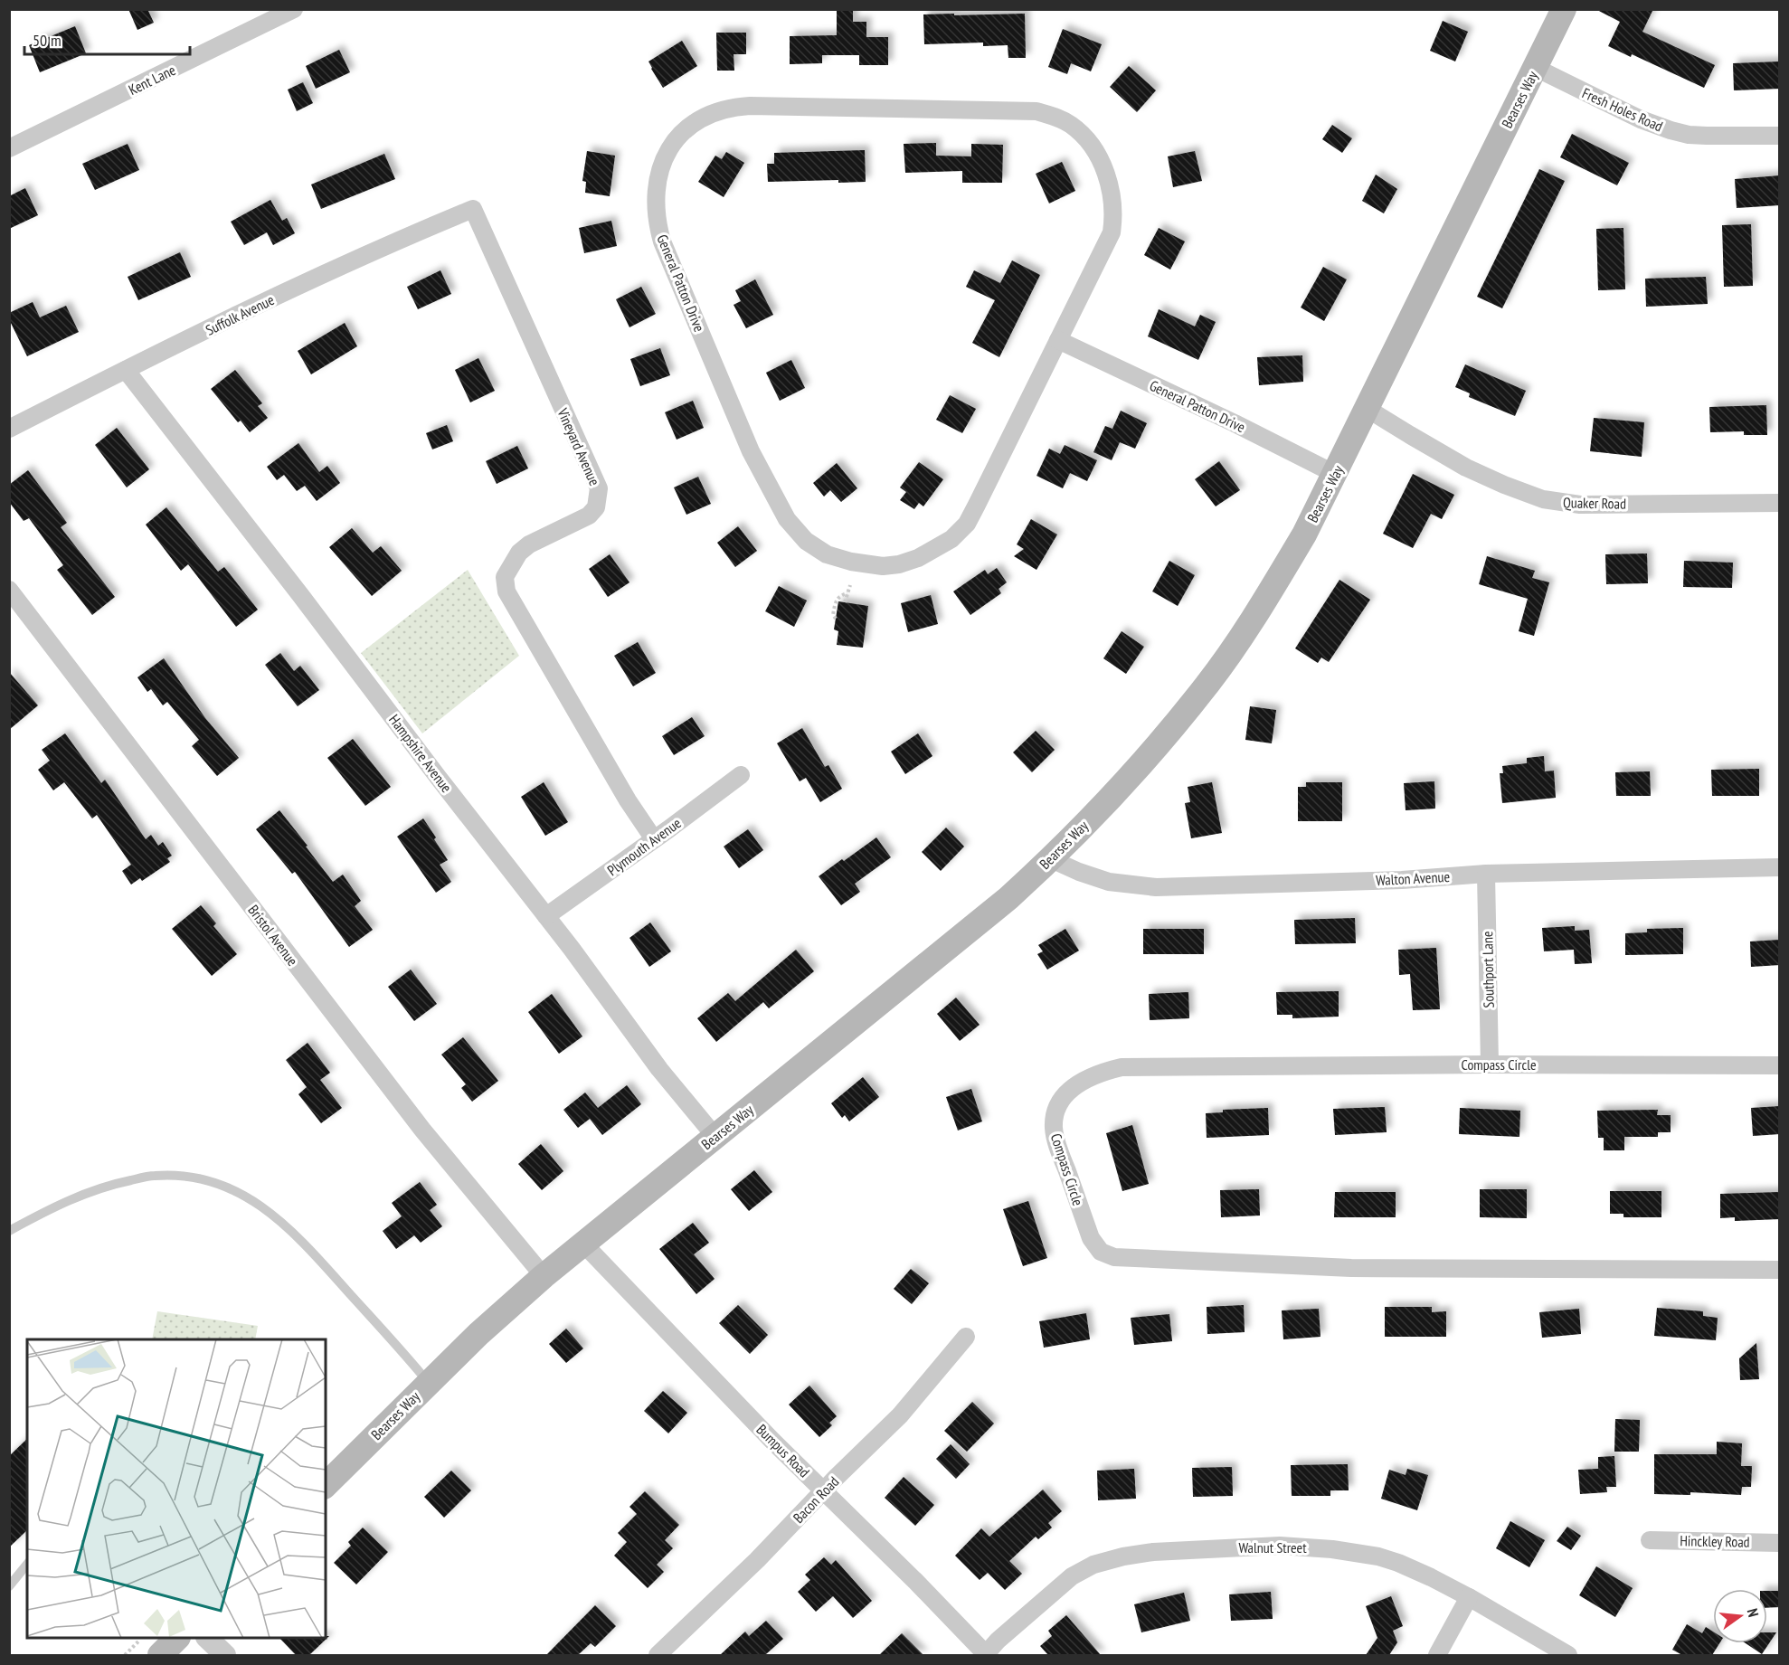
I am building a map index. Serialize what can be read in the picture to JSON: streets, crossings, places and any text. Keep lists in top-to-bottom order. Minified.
{"streets":{"main road":["Bearses Way"],"street":["Kent Lane","Fresh Holes Road","General Patton Drive","Suffolk Avenue","Vineyard Avenue","Quaker Road","Hampshire Avenue","Plymouth Avenue","Walton Avenue","Bristol Avenue","Southport Lane","Compass Circle","Bumpus Road","Bacon Road","Hinckley Road","Walnut Street"]},"crossings":[["Bearses Way","Fresh Holes Road"],["Bearses Way","General Patton Drive"],["Bearses Way","Quaker Road"],["Bearses Way","Hampshire Avenue"],["Bearses Way","Walton Avenue"],["Bearses Way","Bristol Avenue"],["Bearses Way","Bumpus Road"],["Suffolk Avenue","Vineyard Avenue"],["Suffolk Avenue","Hampshire Avenue"],["Vineyard Avenue","Plymouth Avenue"],["Hampshire Avenue","Plymouth Avenue"],["Walton Avenue","Southport Lane"],["Southport Lane","Compass Circle"],["Bumpus Road","Bacon Road"],["Bumpus Road","Walnut Street"]],"scale_bar":"50 m","north":"right"}
